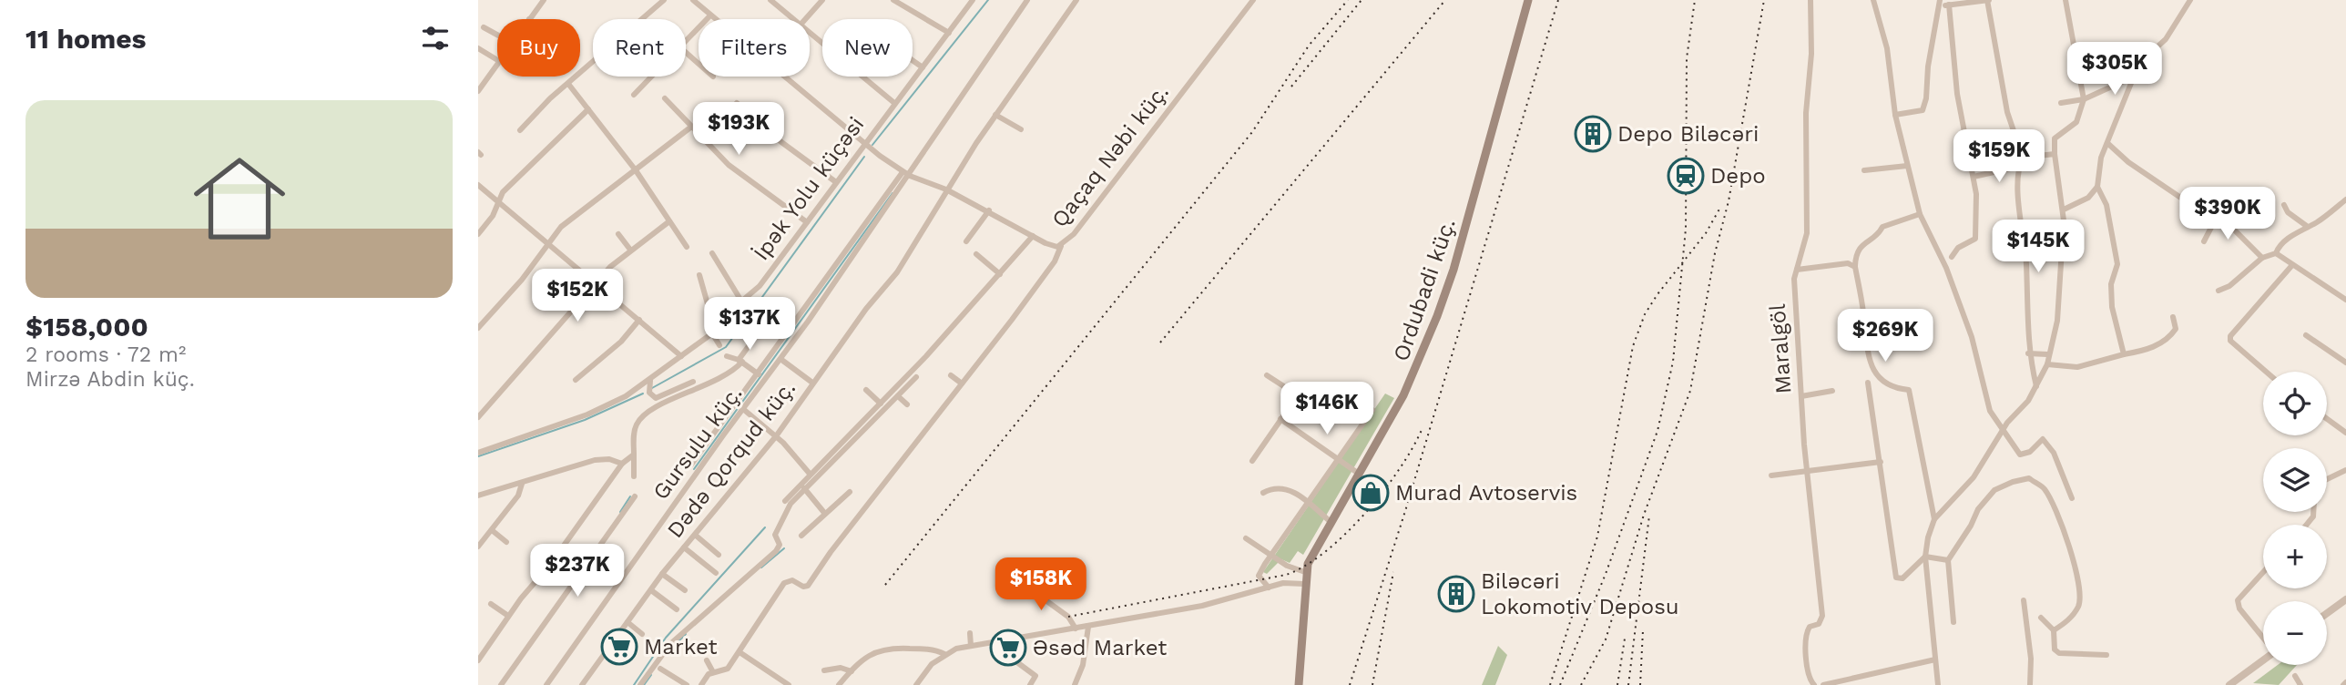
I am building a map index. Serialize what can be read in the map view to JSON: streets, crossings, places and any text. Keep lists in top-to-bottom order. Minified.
{"streets":{"main road":["Ordubadi küç."],"street":["Qaçaq Nəbi küç.","İpək Yolu küçəsi","Maralgöl","Gursulu küç.","Dədə Qorqud küç."]},"crossings":[["Qaçaq Nəbi küç.","İpək Yolu küçəsi"],["Qaçaq Nəbi küç.","Gursulu küç."],["Qaçaq Nəbi küç.","Dədə Qorqud küç."]],"places":{"building":["Depo Biləcəri","Biləcəri Lokomotiv Deposu"],"station":["Depo"],"shop":["Murad Avtoservis"],"supermarket":["Market","Əsəd Market"]},"page":{"heading":"11 homes","chip":["Buy","Rent","Filters","New"],"price":["$305K","$193K","$159K","$390K","$145K","$152K","$137K","$269K","$146K","$237K","$158K"],"list":[{"name":"$158,000","note":"2 rooms · 72 m² · Mirzə Abdin küç."}],"map_buttons":["+","−"]}}
